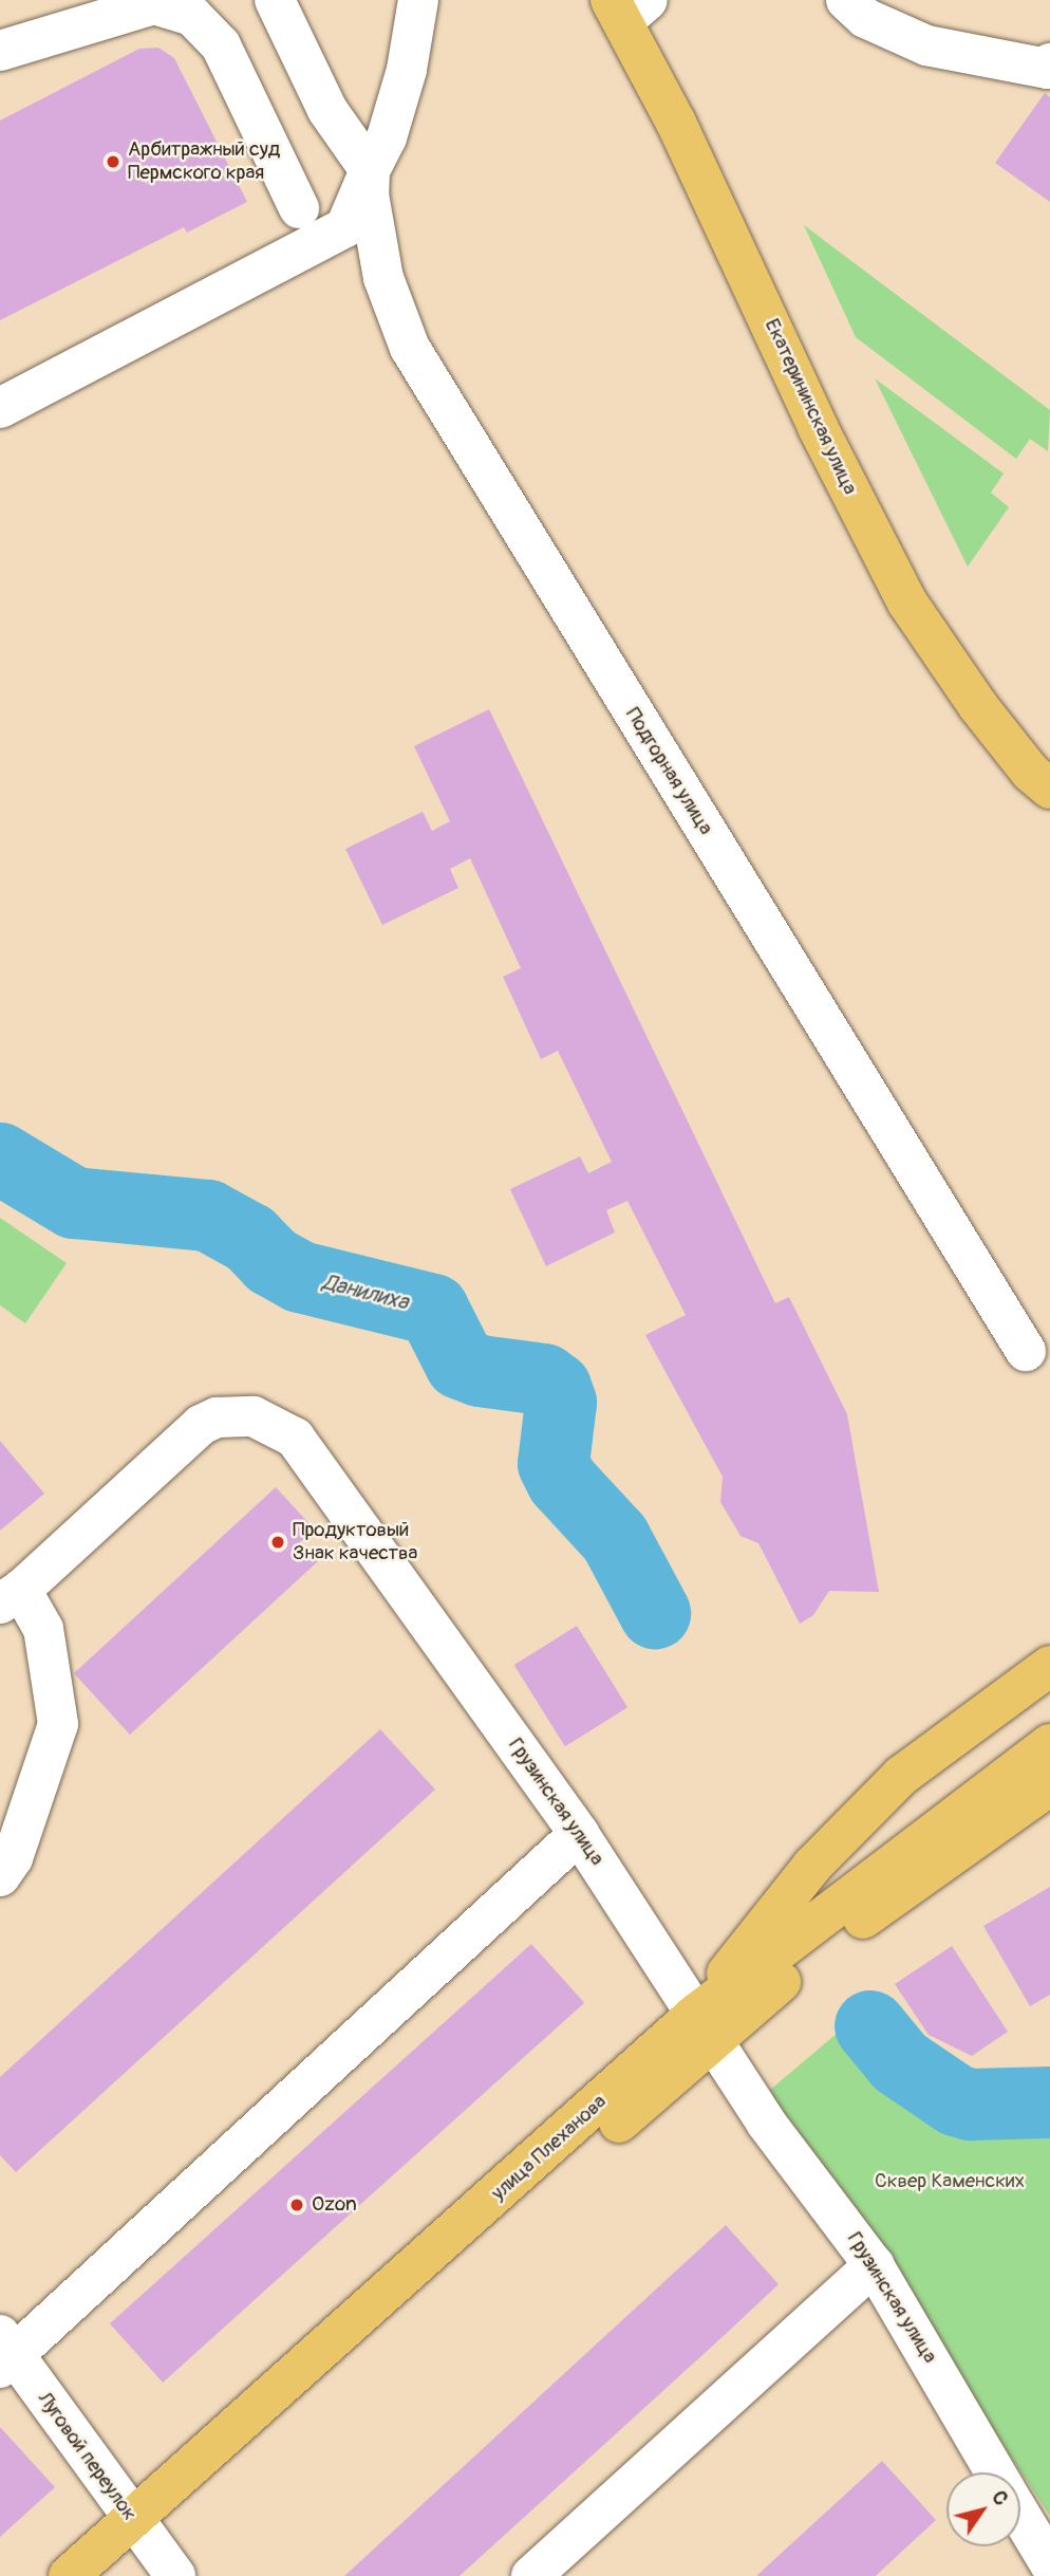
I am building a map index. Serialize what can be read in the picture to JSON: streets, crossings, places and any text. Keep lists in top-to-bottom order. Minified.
{"streets":{"main road":["Екатерининская улица"],"street":["Подгорная улица","Грузинская улица","Луговой переулок"]},"water":["Данилиха"],"parks":["Сквер Каменских"],"places":["Арбитражный суд Пермского края","Продуктовый Знак качества","Ozon"],"north":"top right"}
